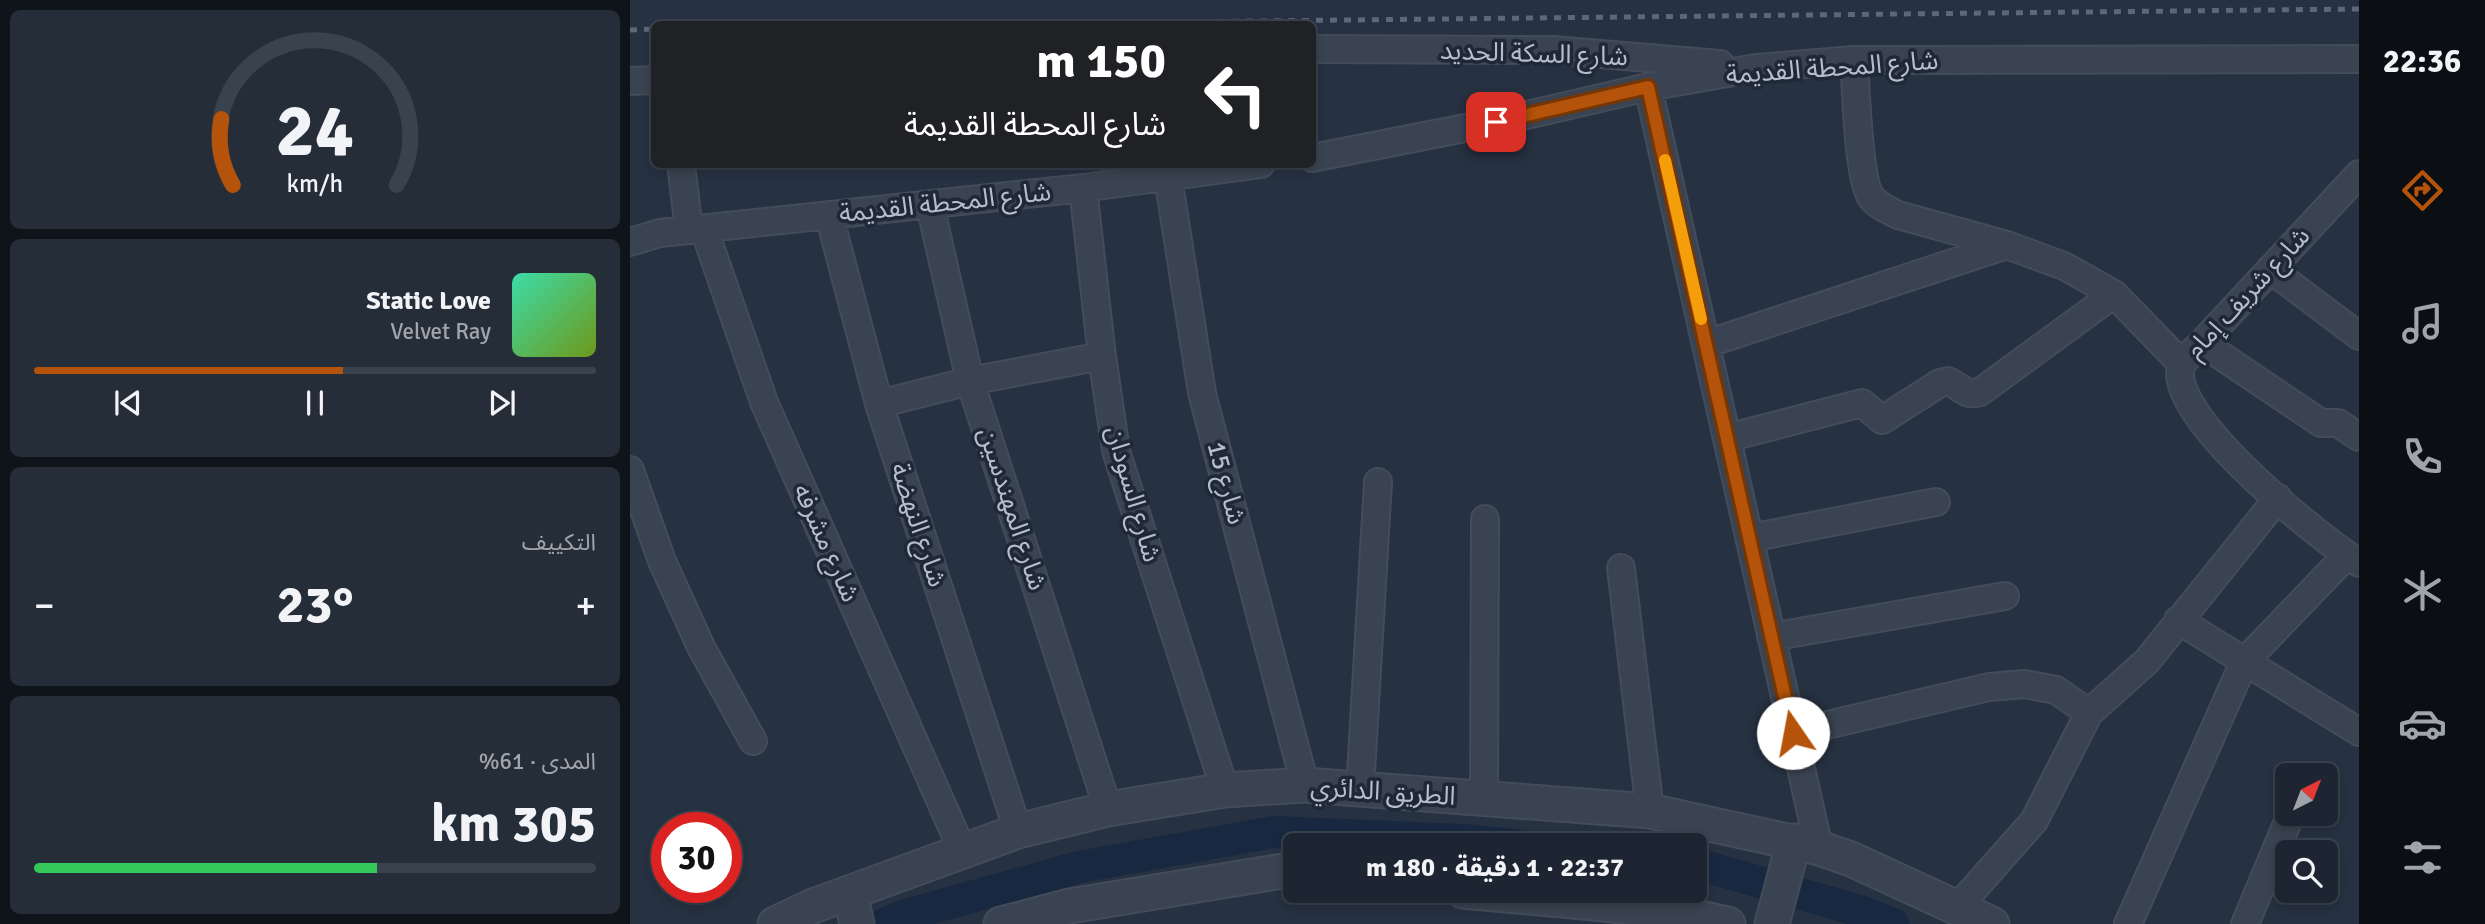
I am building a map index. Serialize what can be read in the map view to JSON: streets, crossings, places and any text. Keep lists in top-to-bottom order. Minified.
{"streets":{"street":["شارع السكة الحديد","شارع المحطة القديمة","شارع شريف إمام","شارع 15","شارع السودان","شارع المهندسين","شارع النهضة","شارع مشرفه","الطريق الدائري"]},"crossings":[["شارع السكة الحديد","شارع المحطة القديمة"],["شارع المحطة القديمة","شارع 15"],["شارع المحطة القديمة","شارع السودان"],["شارع المحطة القديمة","شارع المهندسين"],["شارع المحطة القديمة","شارع النهضة"],["شارع المحطة القديمة","شارع مشرفه"],["شارع 15","الطريق الدائري"],["شارع السودان","الطريق الدائري"],["شارع المهندسين","الطريق الدائري"],["شارع النهضة","الطريق الدائري"],["شارع مشرفه","الطريق الدائري"]],"north":"top right","page":{"tabs":"22:36","turn":["150 m","شارع المحطة القديمة"],"song":["Static Love","Velvet Ray"],"tile":["التكييف",["المدى · 61%","305 km"]],"heat":["−","23°","+"],"limit":"30","trip":"22:37 · 1 دقيقة · 180 m","gauge":["24","km/h"]}}
